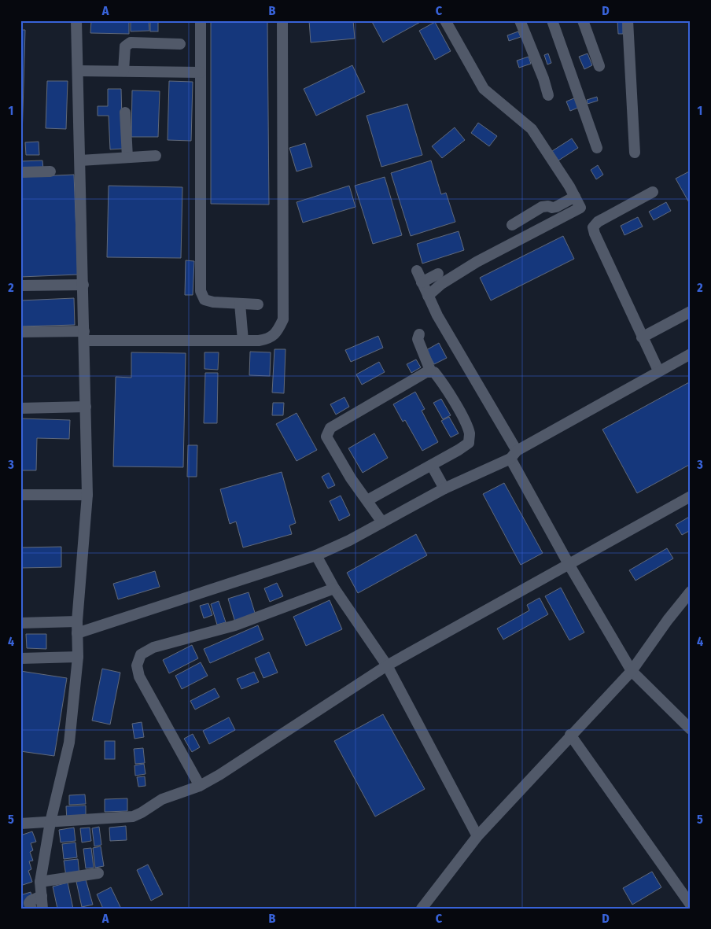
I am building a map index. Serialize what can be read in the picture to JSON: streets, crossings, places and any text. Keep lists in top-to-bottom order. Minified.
{"grid":{"columns":["A","B","C","D"],"rows":["1","2","3","4","5"]}}
